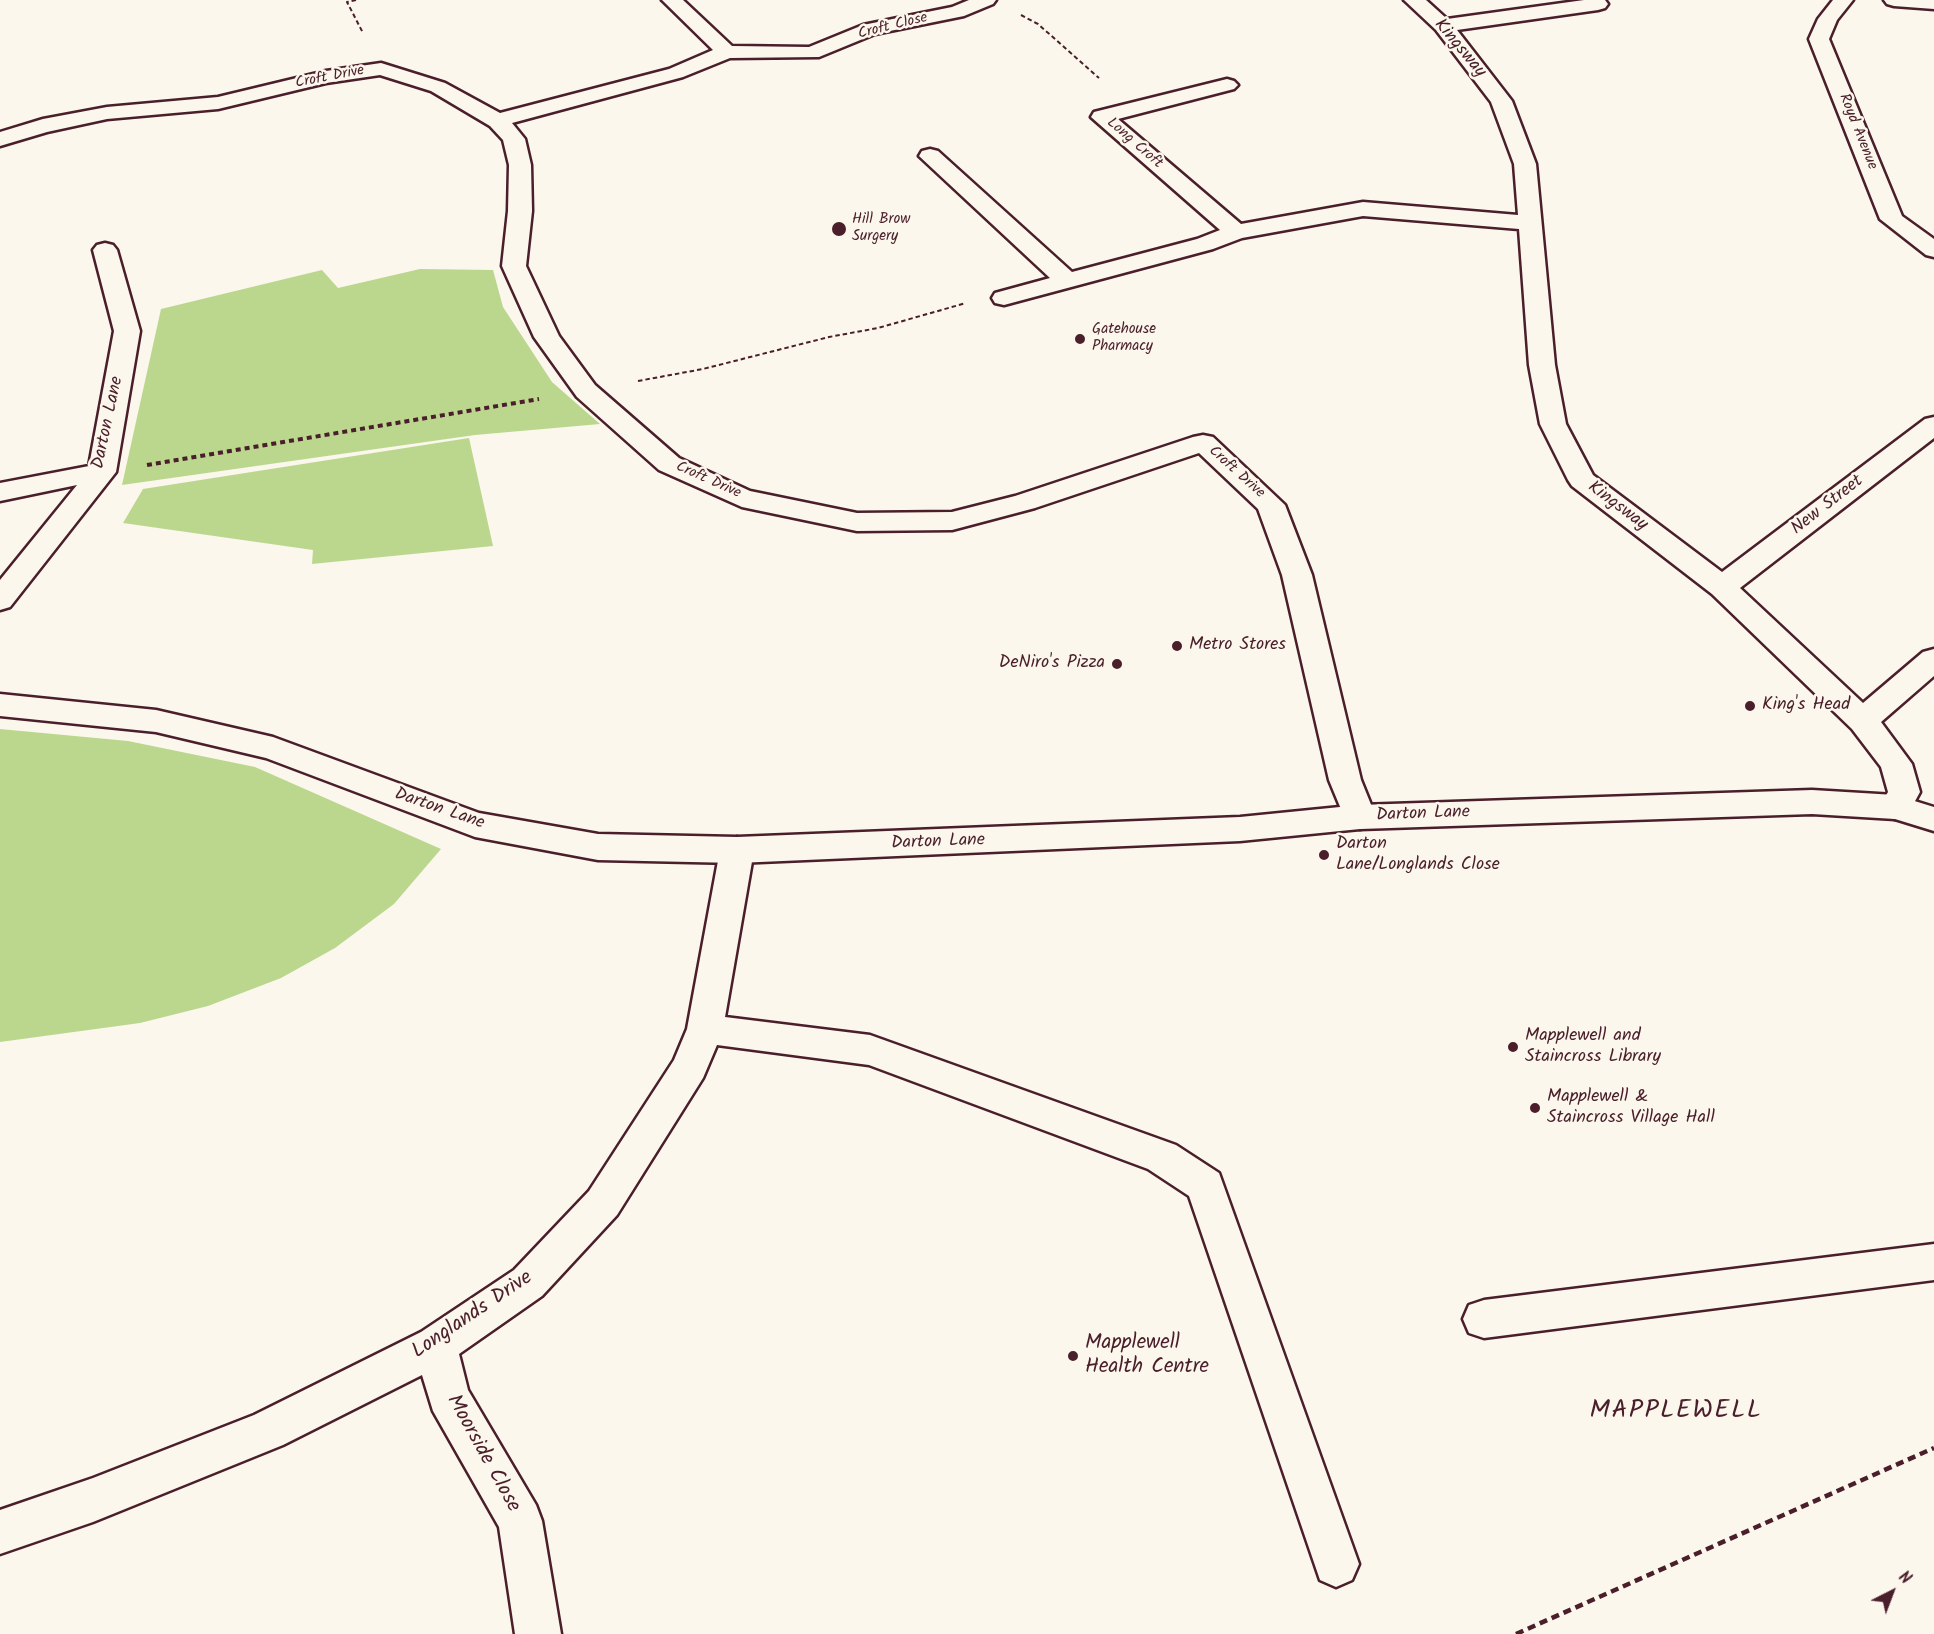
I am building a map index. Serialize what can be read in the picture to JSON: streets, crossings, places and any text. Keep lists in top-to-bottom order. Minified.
{"streets":{"street":["Croft Close","Kingsway","Croft Drive","Royd Avenue","Long Croft","Darton Lane","New Street","Longlands Drive","Moorside Close"]},"crossings":[["Croft Close","Croft Drive"],["Kingsway","Darton Lane"],["Kingsway","New Street"],["Croft Drive","Darton Lane"],["Darton Lane","Longlands Drive"],["Longlands Drive","Moorside Close"]],"districts":["MAPPLEWELL"],"places":["Hill Brow Surgery","Gatehouse Pharmacy","Metro Stores","DeNiro's Pizza","King's Head","Darton Lane/Longlands Close","Mapplewell and Staincross Library","Mapplewell & Staincross Village Hall","Mapplewell Health Centre"],"north":"top right"}
